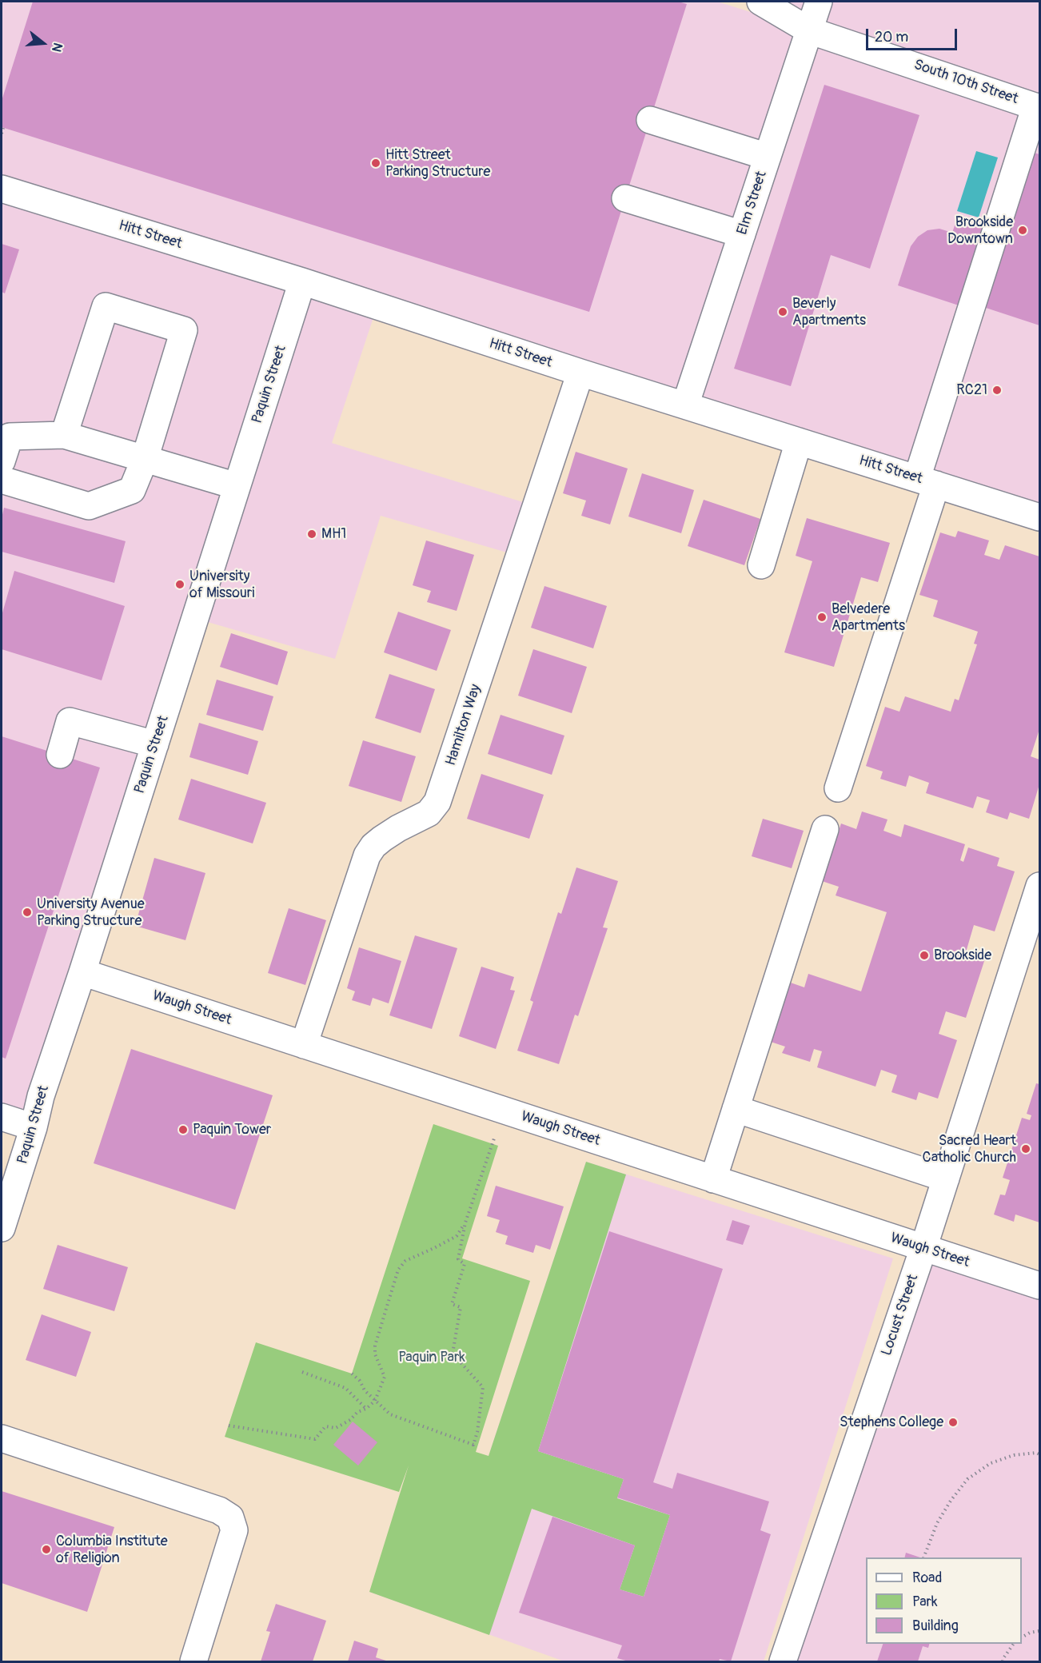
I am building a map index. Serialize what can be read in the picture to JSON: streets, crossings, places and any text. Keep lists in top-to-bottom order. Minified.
{"streets":{"street":["South 10th Street","Elm Street","Hitt Street","Paquin Street","Hamilton Way","Waugh Street","Locust Street"]},"crossings":[["South 10th Street","Elm Street"],["Elm Street","Hitt Street"],["Hitt Street","Paquin Street"],["Hitt Street","Hamilton Way"],["Paquin Street","Waugh Street"],["Hamilton Way","Waugh Street"],["Waugh Street","Locust Street"]],"parks":["Paquin Park"],"places":["Hitt Street Parking Structure","Brookside Downtown","Beverly Apartments","RC21","MH1","University of Missouri","Belvedere Apartments","University Avenue Parking Structure","Brookside","Paquin Tower","Sacred Heart Catholic Church","Stephens College","Columbia Institute of Religion"],"legend":["Road","Park","Building"],"scale_bar":"20 m","north":"right"}
